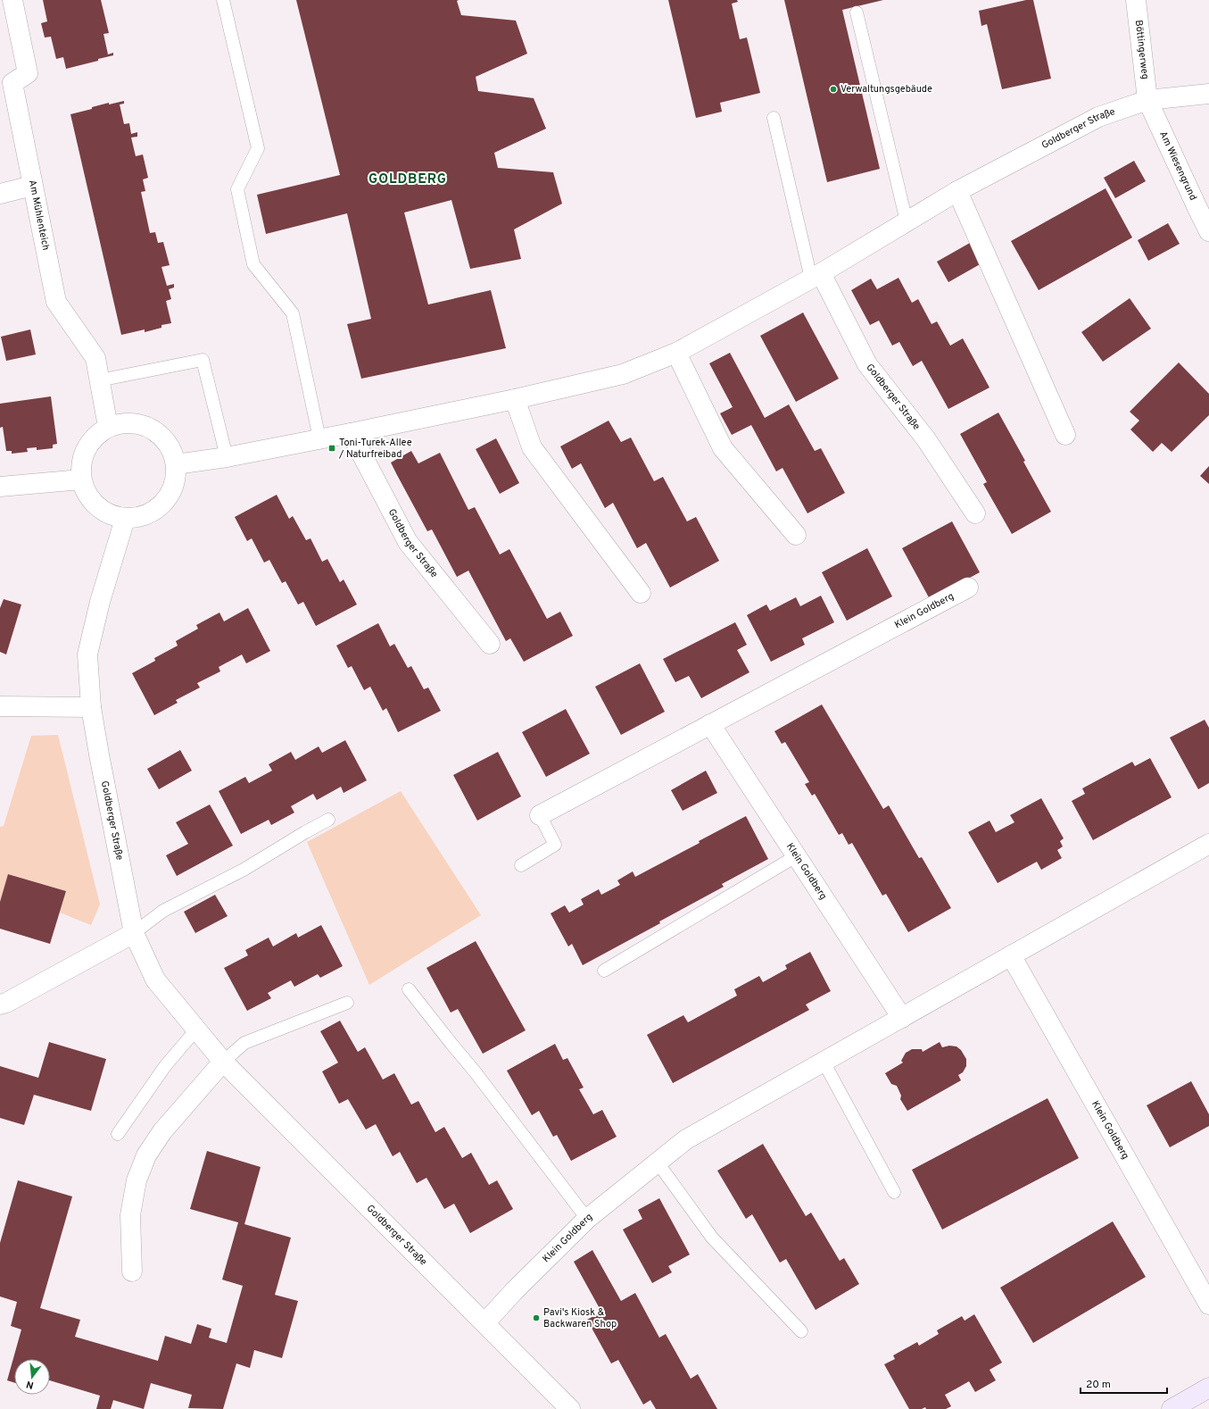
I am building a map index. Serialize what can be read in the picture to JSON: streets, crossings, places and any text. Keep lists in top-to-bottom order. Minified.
{"streets":{"street":["Böttingerweg","Goldberger Straße","Am Wiesengrund","Am Mühlenteich","Klein Goldberg"]},"crossings":[["Böttingerweg","Goldberger Straße"],["Böttingerweg","Am Wiesengrund"],["Goldberger Straße","Am Wiesengrund"],["Goldberger Straße","Am Mühlenteich"],["Goldberger Straße","Klein Goldberg"]],"districts":["GOLDBERG"],"places":{"other":["Verwaltungsgebäude","Pavi's Kiosk & Backwaren Shop"],"transit":["Toni-Turek-Allee / Naturfreibad"]},"scale_bar":"20 m","north":"bottom"}
